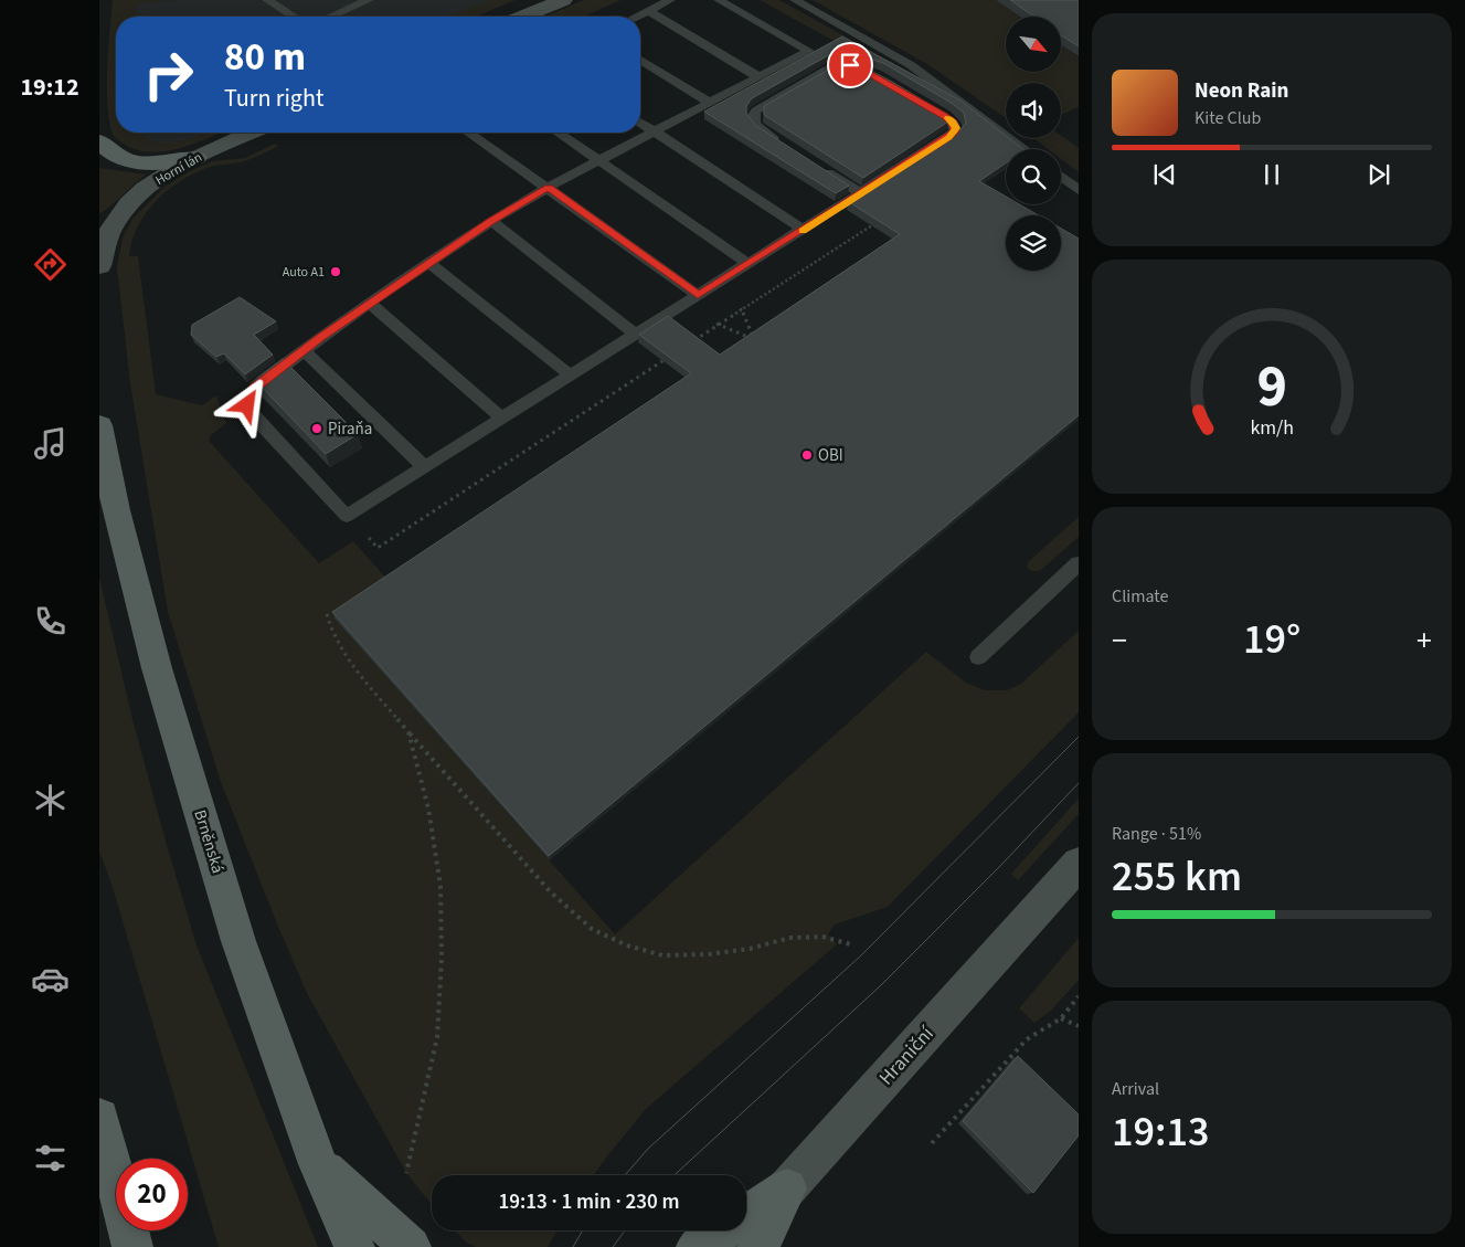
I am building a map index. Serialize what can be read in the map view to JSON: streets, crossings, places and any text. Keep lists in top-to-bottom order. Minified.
{"streets":{"main road":["Brněnská"],"street":["Horní lán","Hraniční"]},"places":["Auto A1","Piraňa","OBI"],"north":"bottom right","page":{"tabs":"19:12","turn":["80 m","Turn right"],"song":["Neon Rain","Kite Club"],"tile":["Climate",["Range · 51%","255 km"],["Arrival","19:13"]],"heat":["−","19°","+"],"limit":"20","trip":"19:13 · 1 min · 230 m","gauge":["9","km/h"]}}
